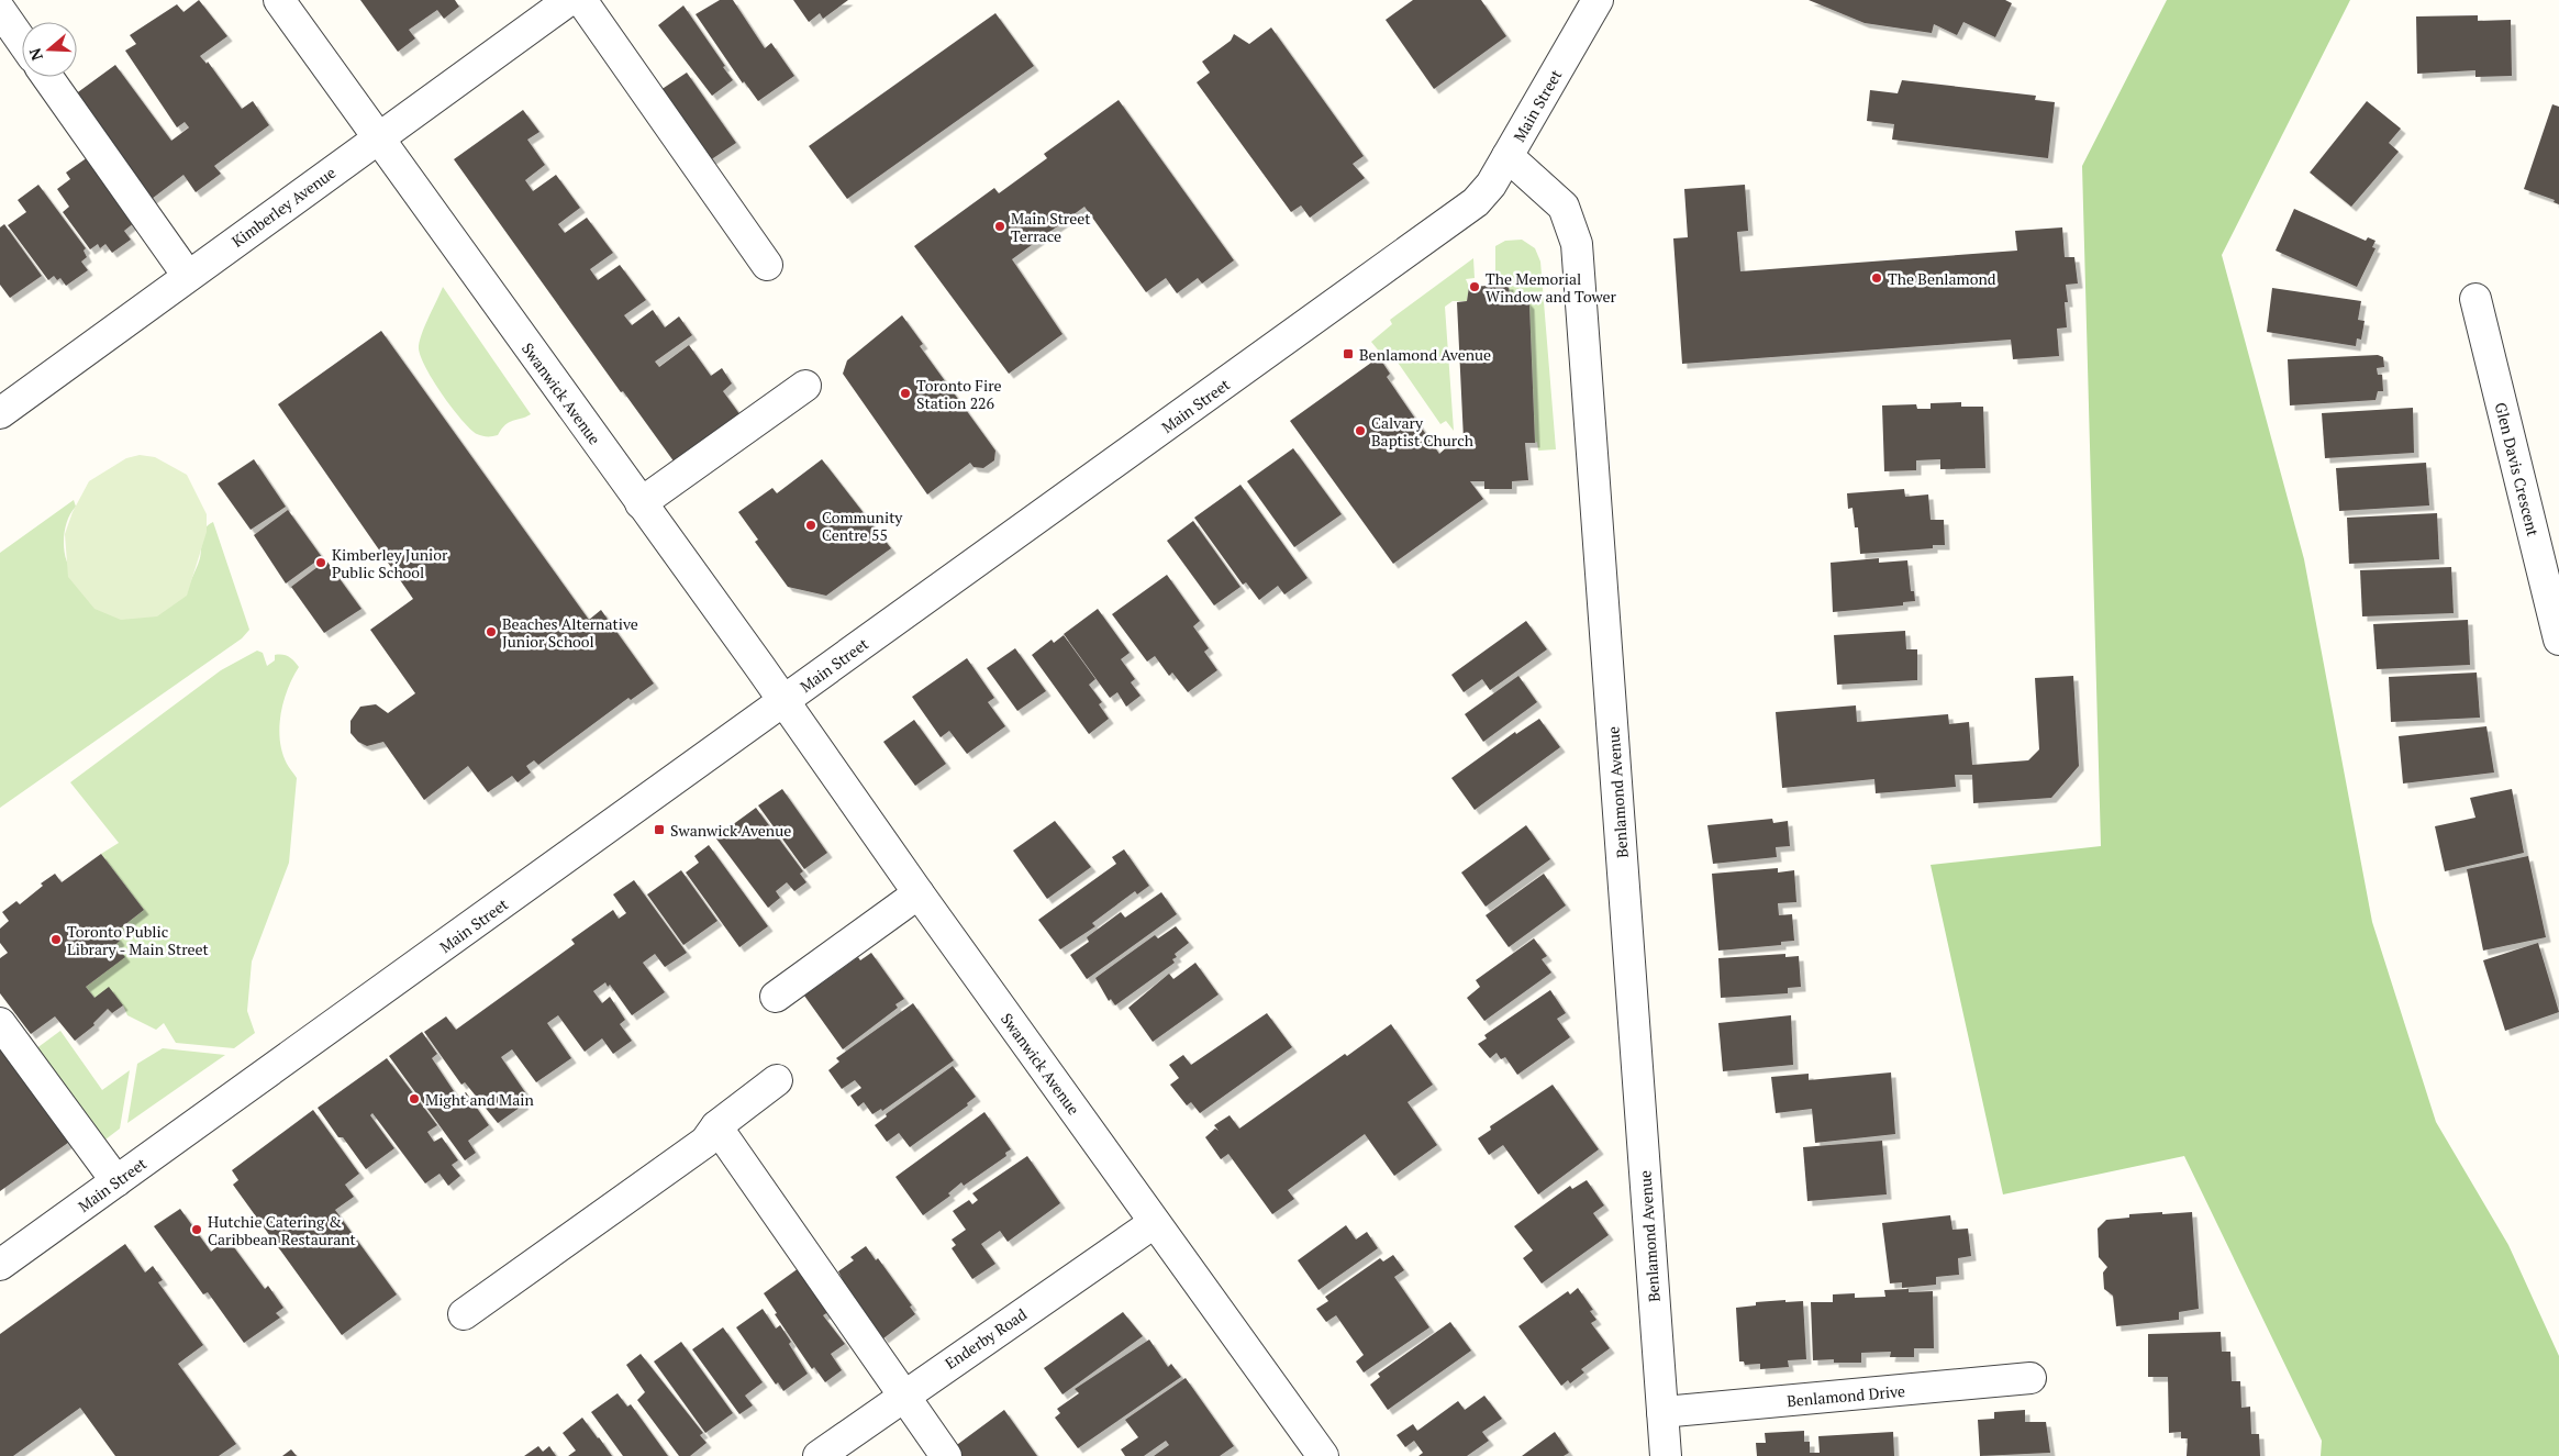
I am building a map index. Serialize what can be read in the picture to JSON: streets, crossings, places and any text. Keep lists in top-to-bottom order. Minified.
{"streets":{"street":["Main Street","Kimberley Avenue","Swanwick Avenue","Glen Davis Crescent","Benlamond Avenue","Enderby Road","Benlamond Drive"]},"crossings":[["Main Street","Swanwick Avenue"],["Main Street","Benlamond Avenue"],["Kimberley Avenue","Swanwick Avenue"],["Swanwick Avenue","Enderby Road"],["Benlamond Avenue","Benlamond Drive"]],"places":{"other":["Main Street Terrace","The Benlamond","The Memorial Window and Tower","Toronto Fire Station 226","Calvary Baptist Church","Community Centre 55","Kimberley Junior Public School","Beaches Alternative Junior School","Toronto Public Library - Main Street","Might and Main","Hutchie Catering & Caribbean Restaurant"],"transit":["Benlamond Avenue","Swanwick Avenue"]},"north":"left"}
